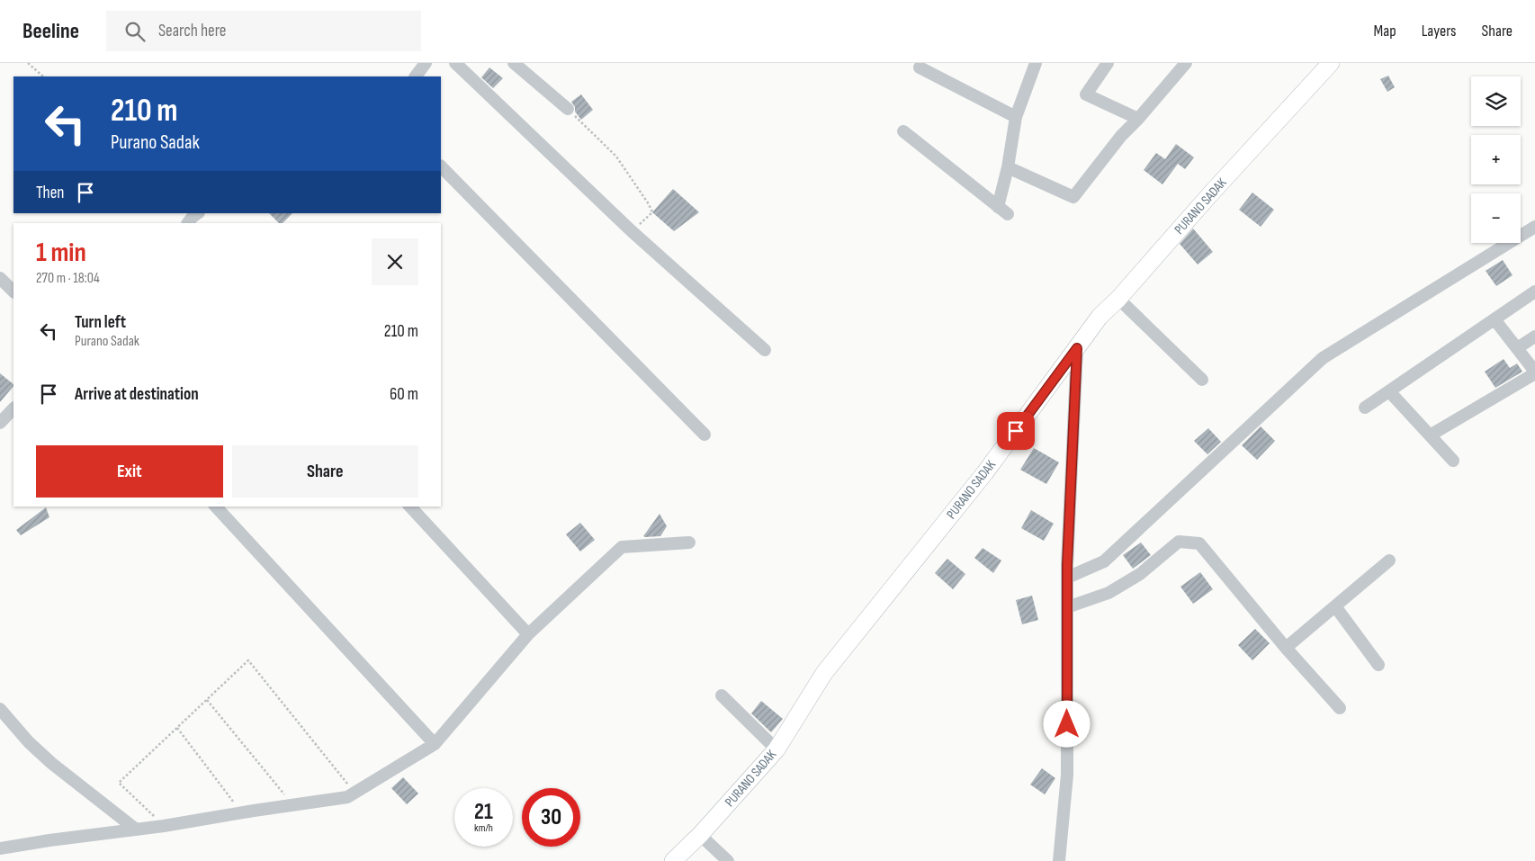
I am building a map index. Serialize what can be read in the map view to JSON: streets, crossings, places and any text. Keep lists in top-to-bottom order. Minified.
{"streets":{"main road":["PURANO SADAK"]},"page":{"header":"Beeline","search":"Search here","nav":["Map","Layers","Share"],"map_buttons":["+","−"],"turn":["210 m","Purano Sadak"],"then":"Then","heading":["1 min","270 m · 18:04"],"list":[{"name":"Turn left","note":"Purano Sadak","value":"210 m"},{"name":"Arrive at destination","value":"60 m"}],"buttons":["Exit","Share"],"speed":"21 km/h","limit":"30"}}
